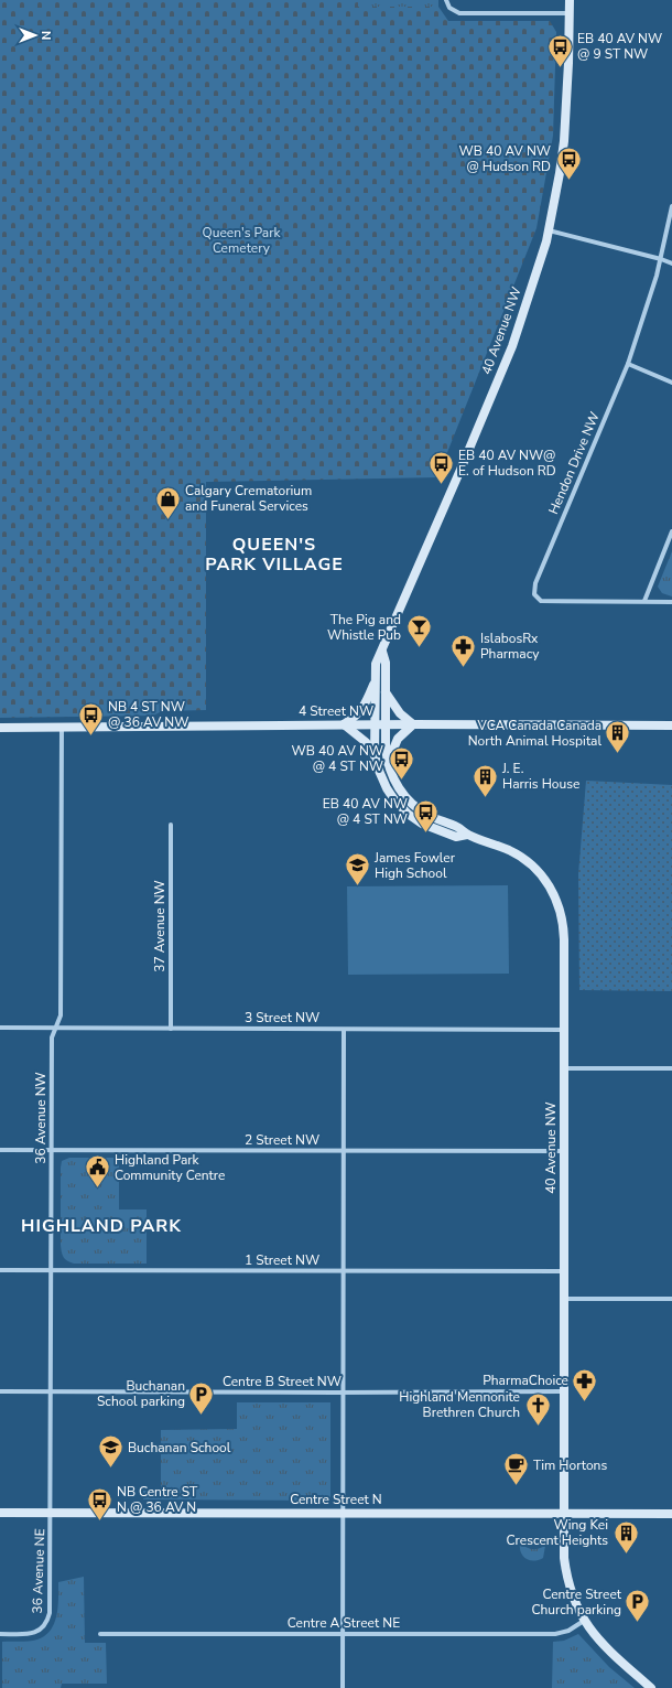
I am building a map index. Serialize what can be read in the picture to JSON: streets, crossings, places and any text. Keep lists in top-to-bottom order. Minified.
{"streets":{"street":["40 Avenue NW","Hendon Drive NW","4 Street NW","37 Avenue NW","3 Street NW","36 Avenue NW","2 Street NW","1 Street NW","Centre B Street NW","Centre Street N","36 Avenue NE","Centre A Street NE"]},"crossings":[["40 Avenue NW","4 Street NW"],["40 Avenue NW","3 Street NW"],["40 Avenue NW","2 Street NW"],["40 Avenue NW","1 Street NW"],["40 Avenue NW","Centre B Street NW"],["40 Avenue NW","Centre Street N"],["40 Avenue NW","Centre A Street NE"],["4 Street NW","36 Avenue NW"],["37 Avenue NW","3 Street NW"],["3 Street NW","36 Avenue NW"],["36 Avenue NW","2 Street NW"],["36 Avenue NW","1 Street NW"],["36 Avenue NW","Centre B Street NW"],["36 Avenue NW","Centre Street N"],["36 Avenue NW","36 Avenue NE"],["Centre Street N","36 Avenue NE"]],"districts":["QUEEN'S PARK VILLAGE","HIGHLAND PARK"],"parks":["Queen's Park Cemetery"],"places":{"bus stop":["EB 40 AV NW @ 9 ST NW","WB 40 AV NW @ Hudson RD","EB 40 AV NW@ E. of Hudson RD","NB 4 ST NW @ 36 AV NW","WB 40 AV NW @ 4 ST NW","EB 40 AV NW @ 4 ST NW","NB Centre ST N @ 36 AV N"],"shop":["Calgary Crematorium and Funeral Services"],"bar":["The Pig and Whistle Pub"],"pharmacy":["IslabosRx Pharmacy","PharmaChoice"],"building":["VCA Canada Canada North Animal Hospital","J. E. Harris House","Wing Kei Crescent Heights"],"school or university":["James Fowler High School","Buchanan School"],"public building":["Highland Park Community Centre"],"parking":["Buchanan School parking","Centre Street Church parking"],"church":["Highland Mennonite Brethren Church"],"cafe":["Tim Hortons"]},"north":"right"}
